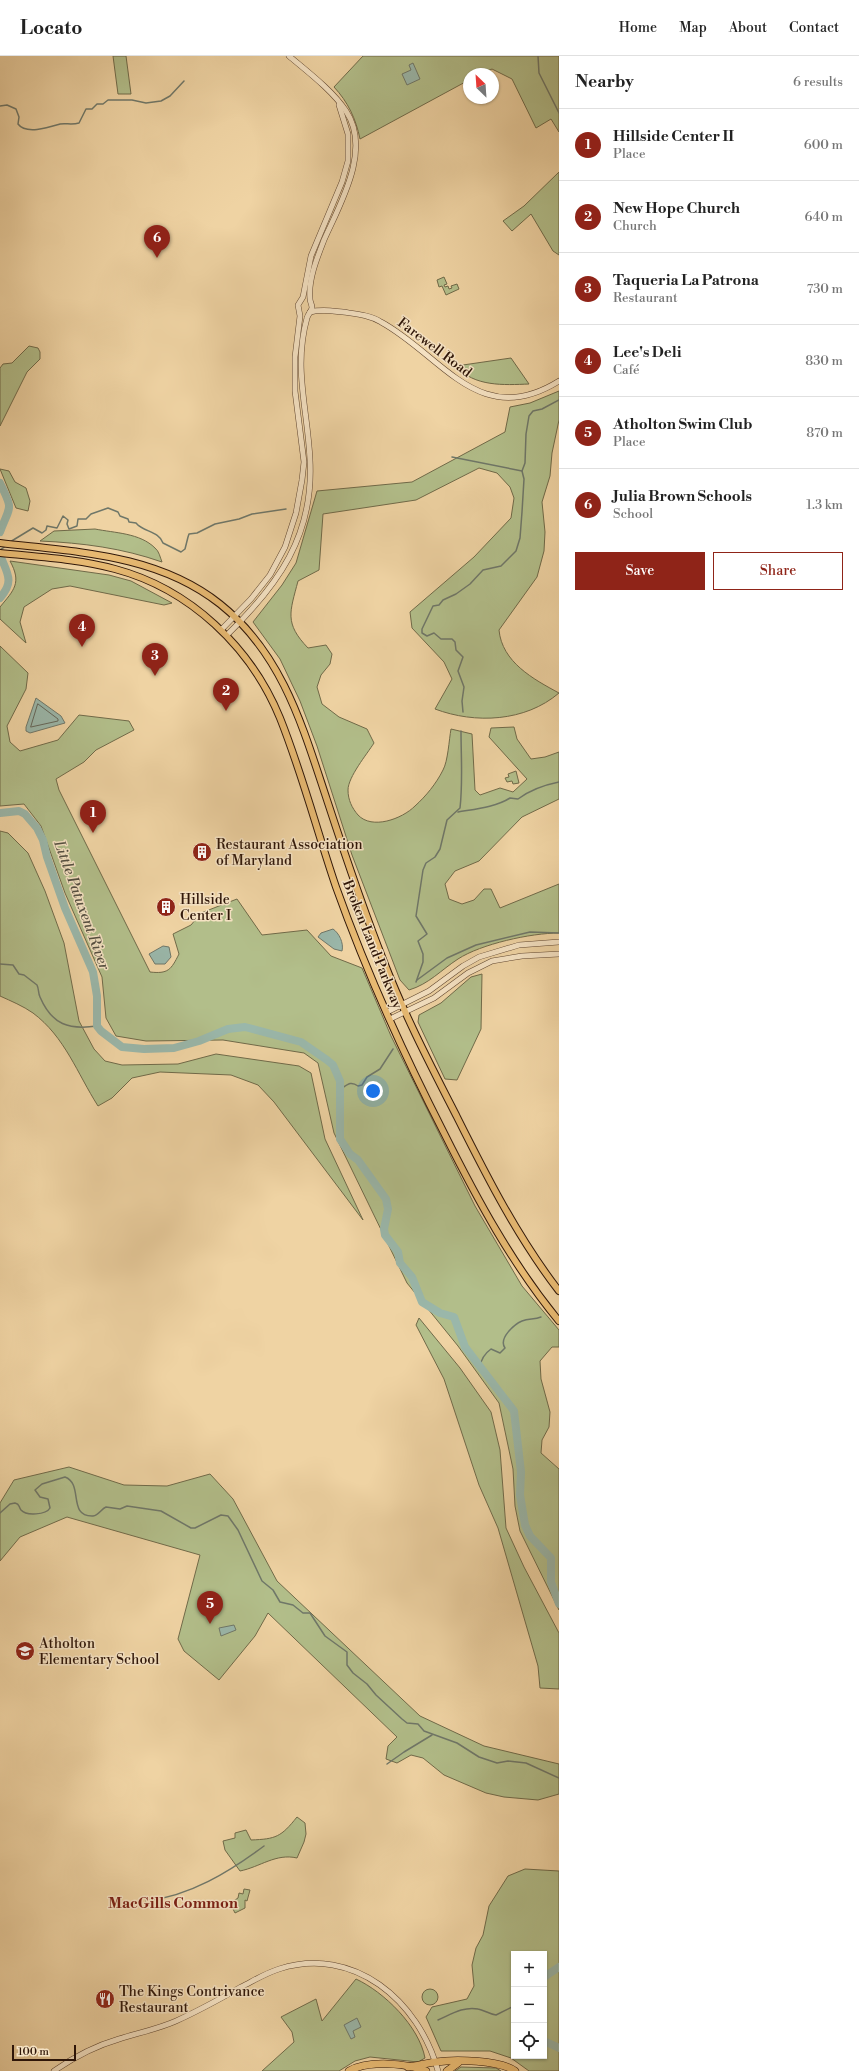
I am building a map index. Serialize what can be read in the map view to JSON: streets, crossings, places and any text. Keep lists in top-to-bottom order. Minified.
{"streets":{"main road":["Broken Land Parkway"],"street":["Farewell Road"]},"districts":["MacGills Common"],"water":["Little Patuxent River"],"places":{"building":["Restaurant Association of Maryland","Hillside Center I"],"school or university":["Atholton Elementary School"],"restaurant":["The Kings Contrivance Restaurant"]},"scale_bar":"100 m","north":"top left","page":{"header":"Locato","nav":["Home","Map","About","Contact"],"heading":["Nearby","6 results"],"list":[{"mark":"1","name":"Hillside Center II","note":"Place","value":"600 m"},{"mark":"2","name":"New Hope Church","note":"Church","value":"640 m"},{"mark":"3","name":"Taqueria La Patrona","note":"Restaurant","value":"730 m"},{"mark":"4","name":"Lee's Deli","note":"Café","value":"830 m"},{"mark":"5","name":"Atholton Swim Club","note":"Place","value":"870 m"},{"mark":"6","name":"Julia Brown Schools","note":"School","value":"1.3 km"}],"pins":["6","4","3","2","1","5"],"buttons":["Save","Share"],"map_buttons":["+","−"],"scale":"100 m"}}
